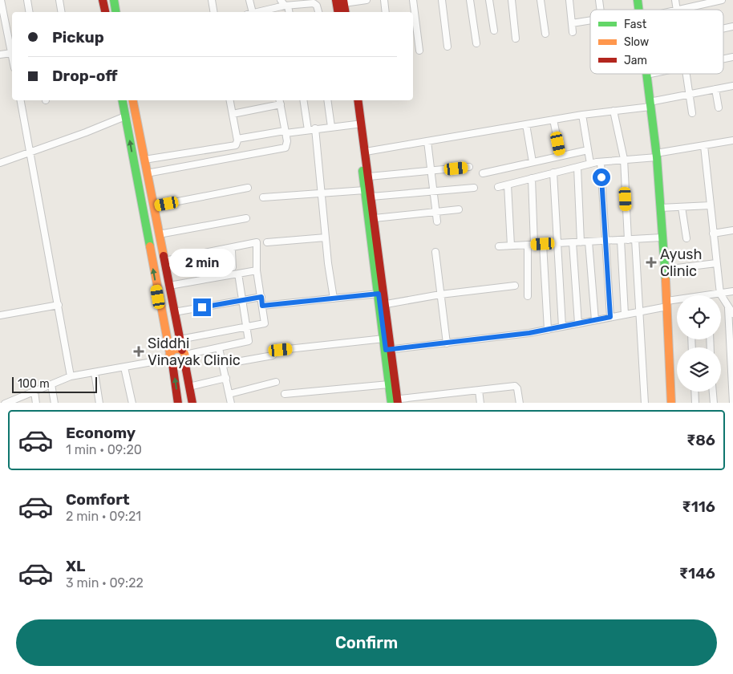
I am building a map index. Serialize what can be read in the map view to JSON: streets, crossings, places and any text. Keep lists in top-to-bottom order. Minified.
{"places":{"health":["Ayush Clinic","Siddhi Vinayak Clinic"]},"legend":["Fast","Slow","Jam"],"scale_bar":"100 m","page":{"banner":["Pickup","Drop-off"],"bubble":"2 min","scale":"100 m","list":[{"name":"Economy","note":"1 min · 09:20","value":"₹86"},{"name":"Comfort","note":"2 min · 09:21","value":"₹116"},{"name":"XL","note":"3 min · 09:22","value":"₹146"}],"buttons":"Confirm"}}
